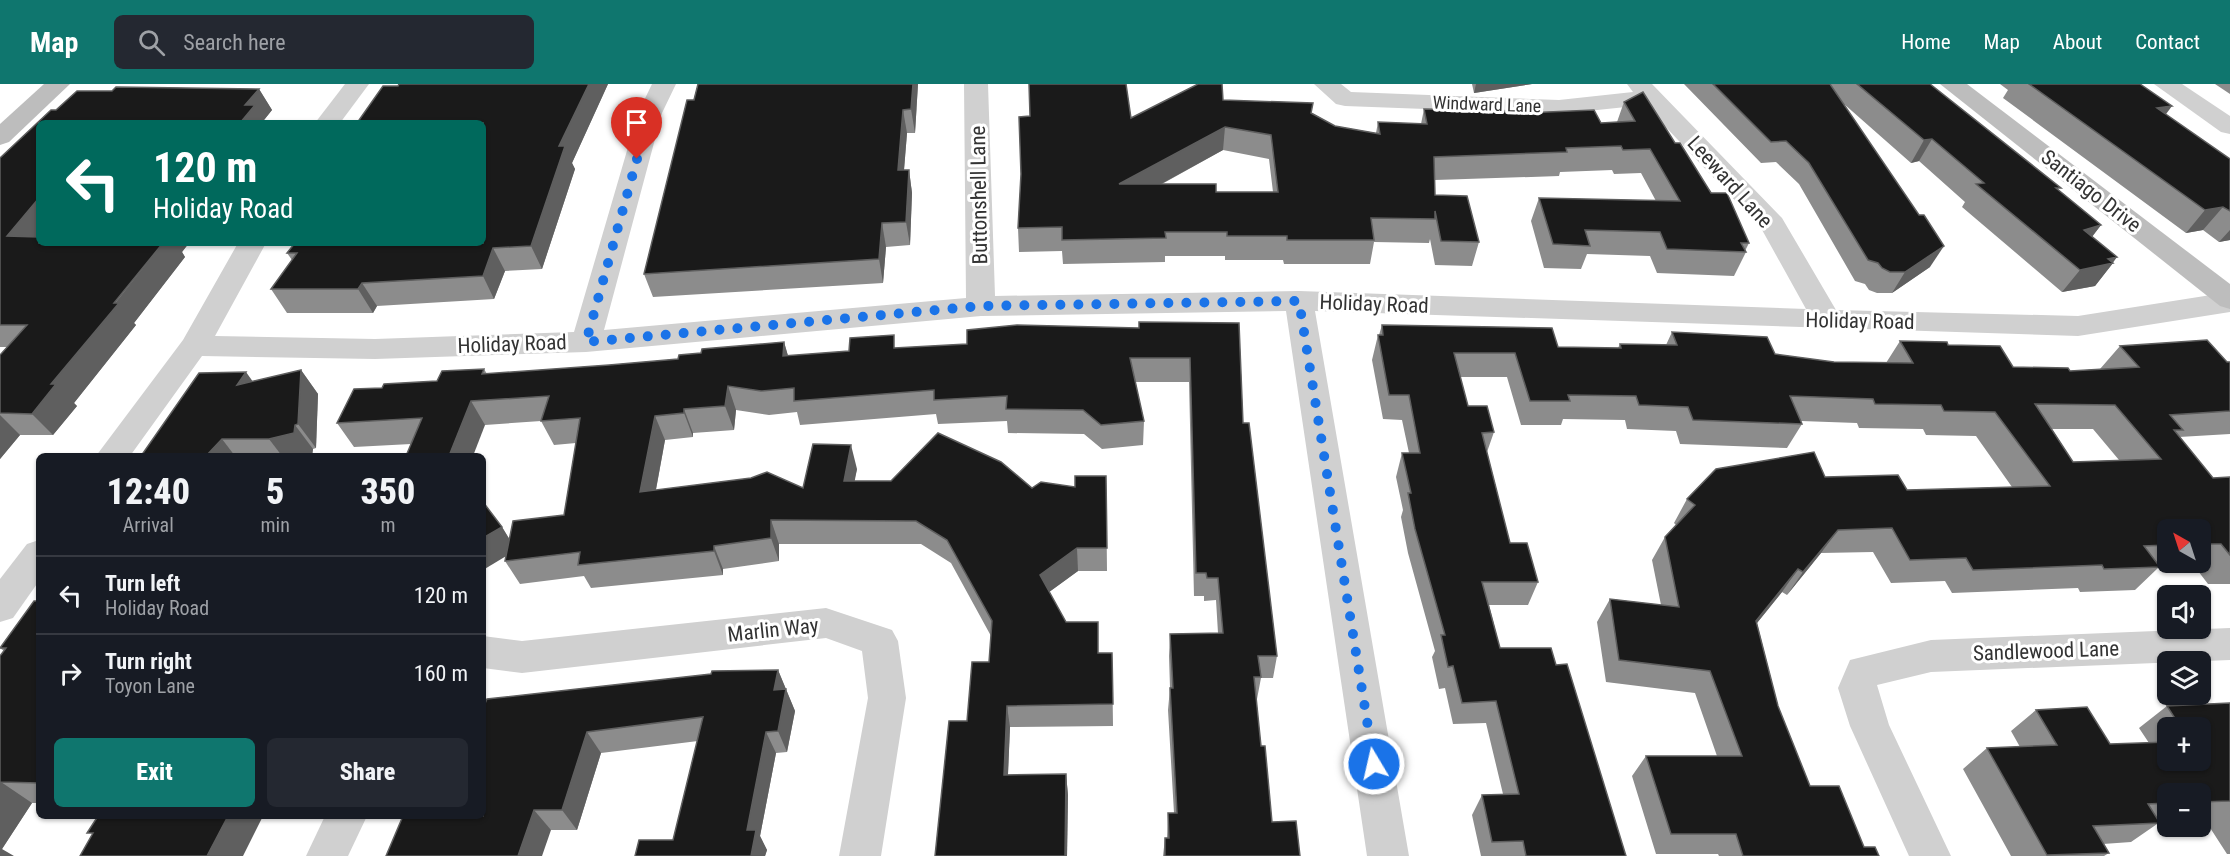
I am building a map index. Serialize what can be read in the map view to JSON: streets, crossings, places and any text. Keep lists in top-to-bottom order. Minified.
{"streets":{"street":["Windward Lane","Leeward Lane","Santiago Drive","Buttonshell Lane","Holiday Road","Marlin Way","Sandlewood Lane"]},"crossings":[["Windward Lane","Leeward Lane"],["Leeward Lane","Holiday Road"],["Santiago Drive","Holiday Road"],["Buttonshell Lane","Holiday Road"]],"north":"top left","page":{"header":"Map","search":"Search here","nav":["Home","Map","About","Contact"],"turn":["120 m","Holiday Road"],"eta":["12:40","Arrival","5","min","350","m"],"map_buttons":["+","−"],"list":[{"name":"Turn left","note":"Holiday Road","value":"120 m"},{"name":"Turn right","note":"Toyon Lane","value":"160 m"}],"buttons":["Exit","Share"]}}
